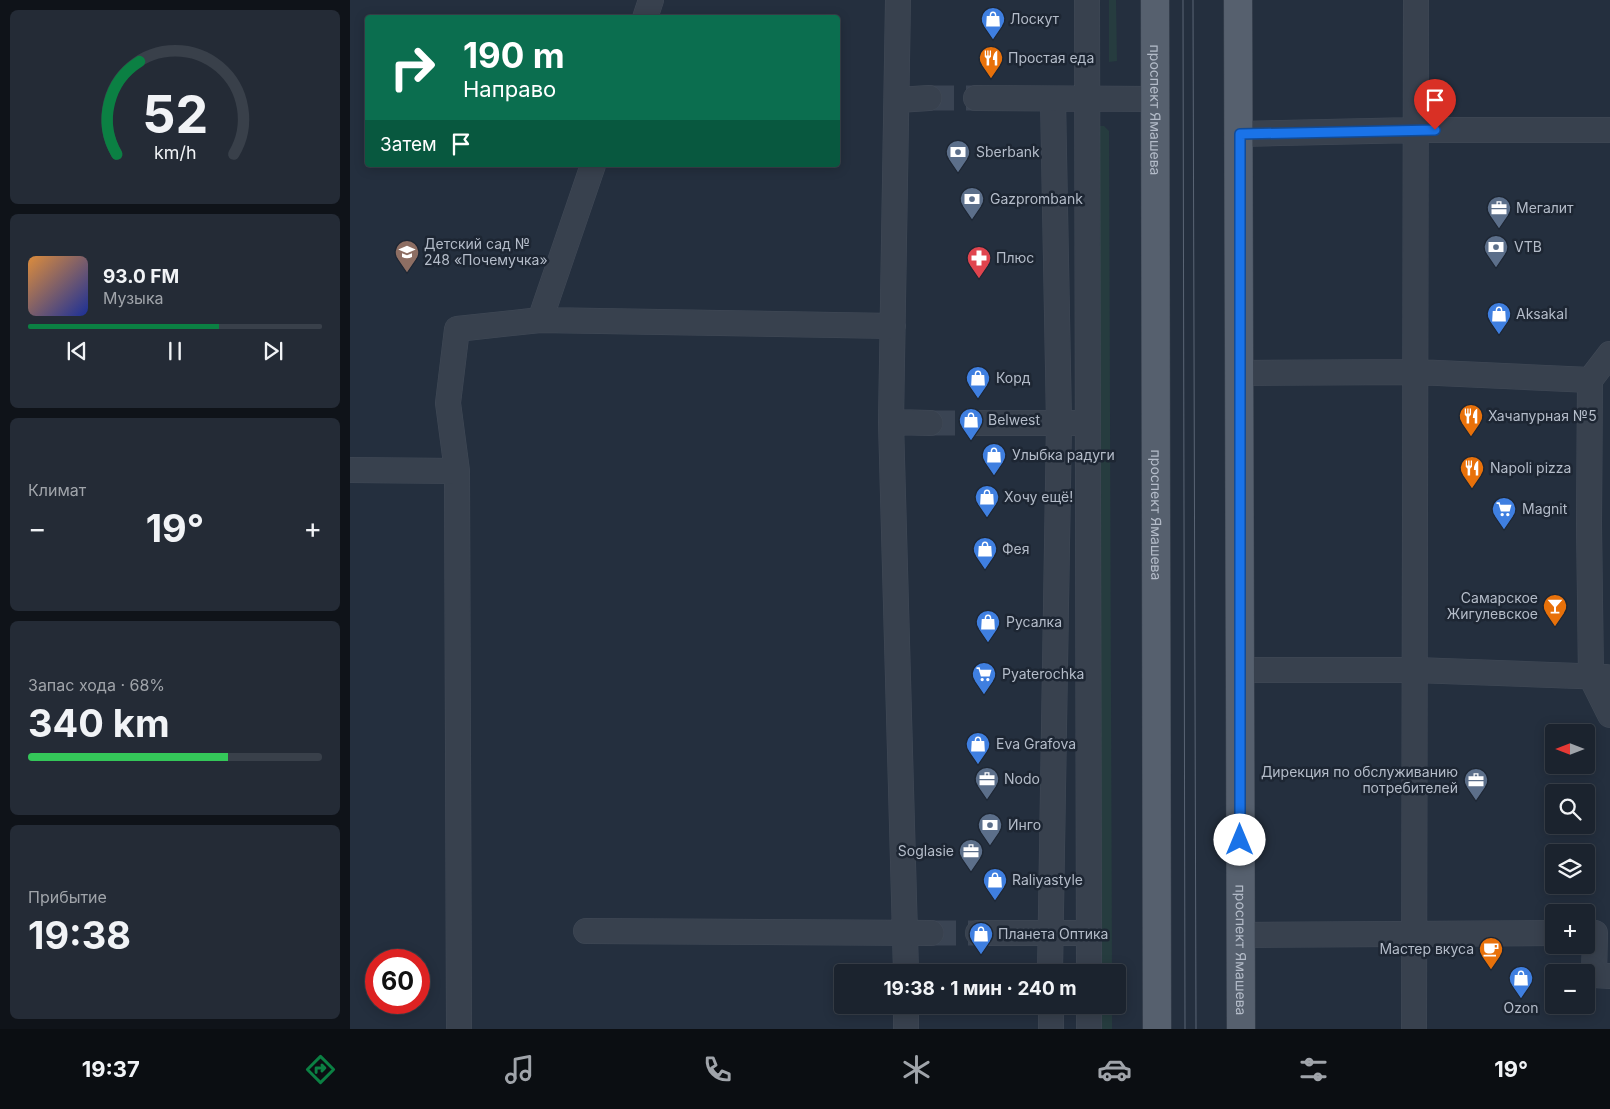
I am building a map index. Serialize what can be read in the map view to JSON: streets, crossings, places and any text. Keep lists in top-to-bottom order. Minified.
{"streets":{"main road":["проспект Ямашева"]},"places":{"shop":["Лоскут","Aksakal","Корд","Belwest","Улыбка радуги","Хочу ещё!","Фея","Русалка","Eva Grafova","Raliyastyle","Планета Оптика","Ozon"],"restaurant":["Простая еда","Хачапурная №5","Napoli pizza"],"bank":["Sberbank","Gazprombank","VTB","Инго"],"office":["Мегалит","Nodo","Дирекция по обслуживанию потребителей","Soglasie"],"school or university":["Детский сад № 248 «Почемучка»"],"pharmacy":["Плюс"],"supermarket":["Magnit","Pyaterochka"],"bar":["Самарское Жигулевское"],"cafe":["Мастер вкуса"]},"north":"left","page":{"turn":["190 m","Направо"],"then":"Затем","song":["93.0 FM","Музыка"],"tile":["Климат",["Запас хода · 68%","340 km"],["Прибытие","19:38"]],"heat":["−","19°","+"],"map_buttons":["+","−"],"limit":"60","trip":"19:38 · 1 мин · 240 m","tabs":["19:37","19°"],"gauge":["52","km/h"]}}
